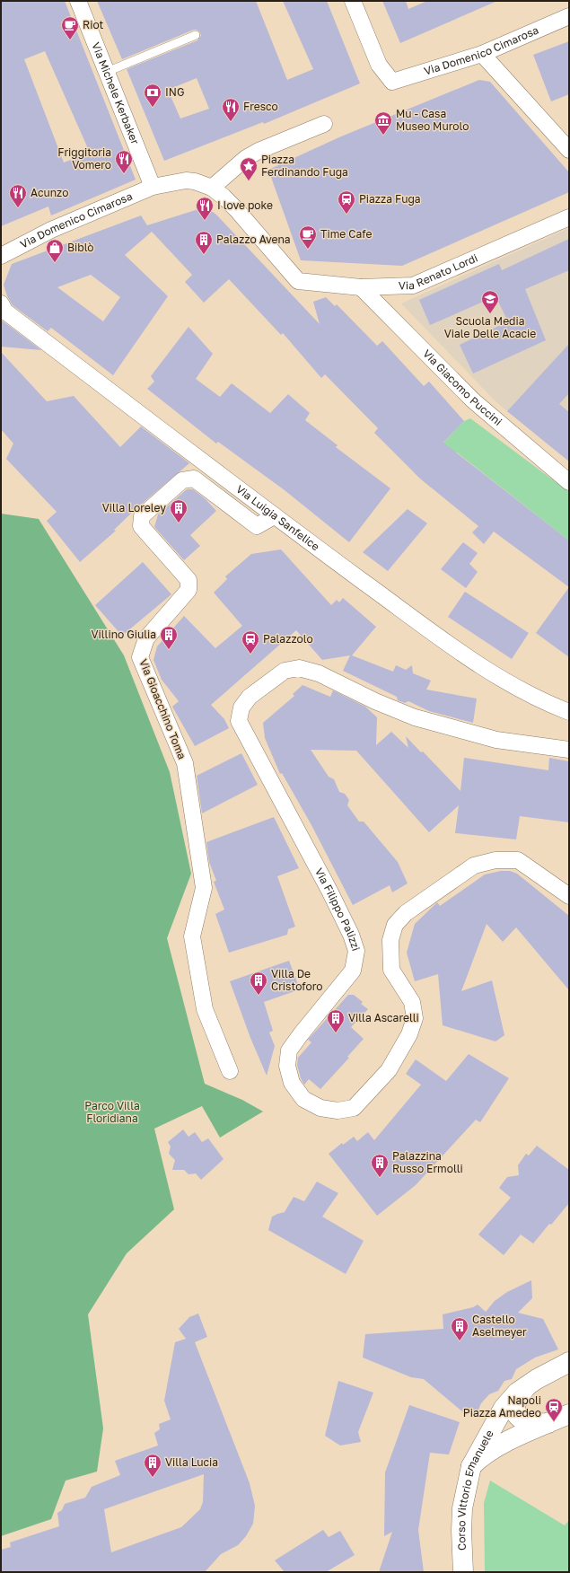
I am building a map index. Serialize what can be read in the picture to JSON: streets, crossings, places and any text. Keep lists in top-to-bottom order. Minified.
{"streets":{"main road":["Corso Vittorio Emanuele"],"street":["Via Domenico Cimarosa","Via Michele Kerbaker","Via Renato Lordi","Via Giacomo Puccini","Via Luigia Sanfelice","Via Gioacchino Toma","Via Filippo Palizzi"]},"crossings":[["Via Domenico Cimarosa","Via Michele Kerbaker"],["Via Renato Lordi","Via Giacomo Puccini"],["Via Luigia Sanfelice","Via Gioacchino Toma"]],"parks":["Parco Villa Floridiana"],"places":{"cafe":["Riot","Time Cafe"],"bank":["ING"],"restaurant":["Fresco","Friggitoria Vomero","Acunzo","I love poke"],"museum":["Mu - Casa Museo Murolo"],"place":["Piazza Ferdinando Fuga"],"station":["Piazza Fuga","Palazzolo","Napoli Piazza Amedeo"],"building":["Palazzo Avena","Villa Loreley","Villino Giulia","Villa De Cristoforo","Villa Ascarelli","Palazzina Russo Ermolli","Castello Aselmeyer","Villa Lucia"],"shop":["Biblò"],"school or university":["Scuola Media Viale Delle Acacie"]}}
